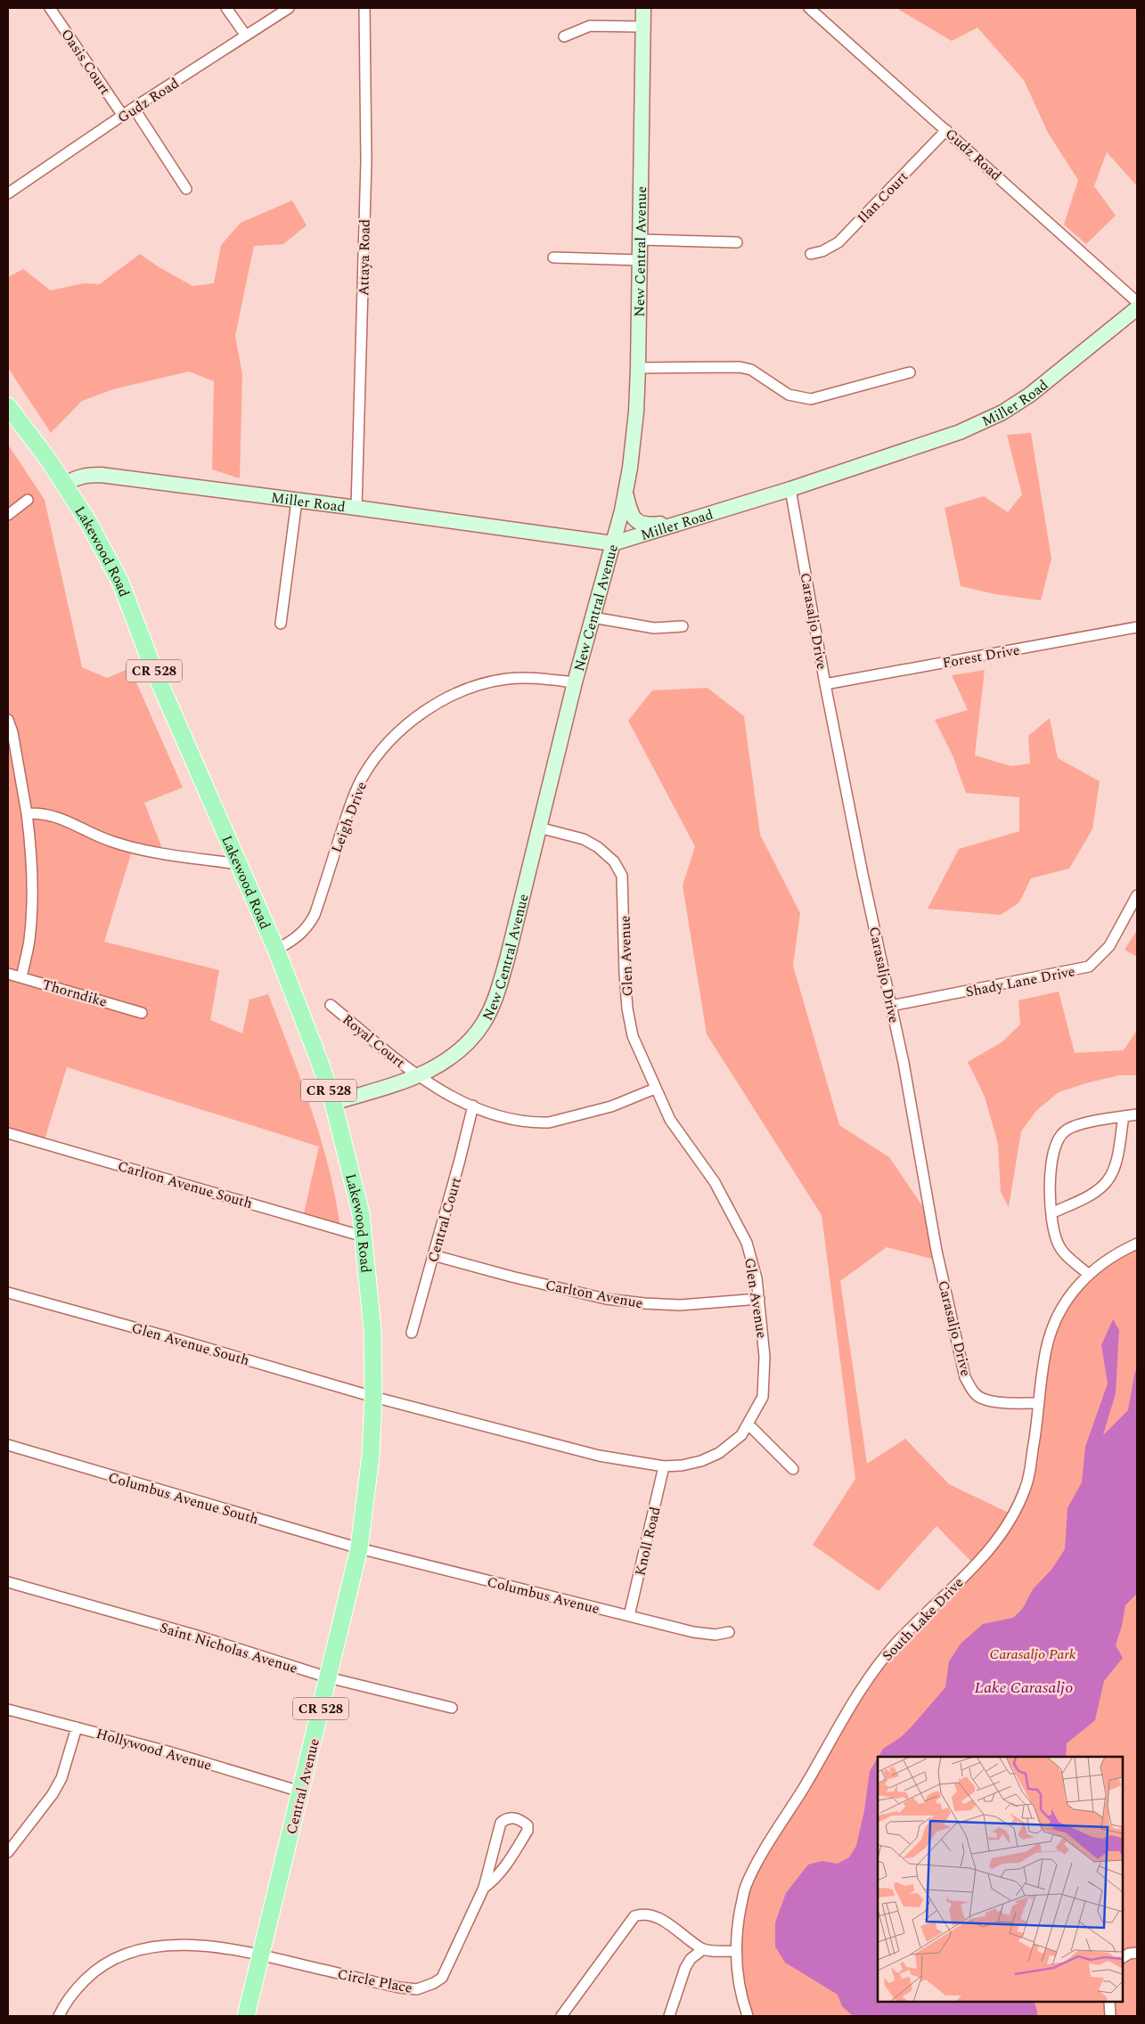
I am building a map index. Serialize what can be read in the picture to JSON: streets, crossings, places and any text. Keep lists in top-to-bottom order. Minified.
{"streets":{"main road":["Lakewood Road","CR 528","Central Avenue"],"street":["Oasis Court","Gudz Road","Ilan Court","New Central Avenue","Attaya Road","Miller Road","Carasaljo Drive","Forest Drive","Leigh Drive","Glen Avenue","Shady Lane Drive","Thorndike","Royal Court","Carlton Avenue South","Central Court","Carlton Avenue","Glen Avenue South","Columbus Avenue South","Knoll Road","Columbus Avenue","South Lake Drive","Saint Nicholas Avenue","Hollywood Avenue","Circle Place"]},"crossings":[["Oasis Court","Gudz Road"],["Gudz Road","Ilan Court"],["New Central Avenue","Miller Road"],["New Central Avenue","Lakewood Road"],["New Central Avenue","Leigh Drive"],["New Central Avenue","Glen Avenue"],["New Central Avenue","Royal Court"],["Attaya Road","Miller Road"],["Miller Road","Lakewood Road"],["Miller Road","Carasaljo Drive"],["Lakewood Road","Leigh Drive"],["Lakewood Road","Glen Avenue"],["Lakewood Road","Carlton Avenue South"],["Lakewood Road","Glen Avenue South"],["Lakewood Road","Central Avenue"],["Carasaljo Drive","Forest Drive"],["Carasaljo Drive","Shady Lane Drive"],["Carasaljo Drive","South Lake Drive"],["Glen Avenue","Royal Court"],["Glen Avenue","Carlton Avenue"],["Glen Avenue","Glen Avenue South"],["Glen Avenue","Knoll Road"],["Glen Avenue","Central Avenue"],["Royal Court","Central Court"],["Central Court","Carlton Avenue"],["Glen Avenue South","Central Avenue"],["Columbus Avenue South","Columbus Avenue"],["Columbus Avenue South","Central Avenue"],["Knoll Road","Columbus Avenue"],["Columbus Avenue","Central Avenue"],["Saint Nicholas Avenue","Central Avenue"],["Hollywood Avenue","Central Avenue"],["Central Avenue","Circle Place"]],"water":["Lake Carasaljo"],"parks":["Carasaljo Park"]}
